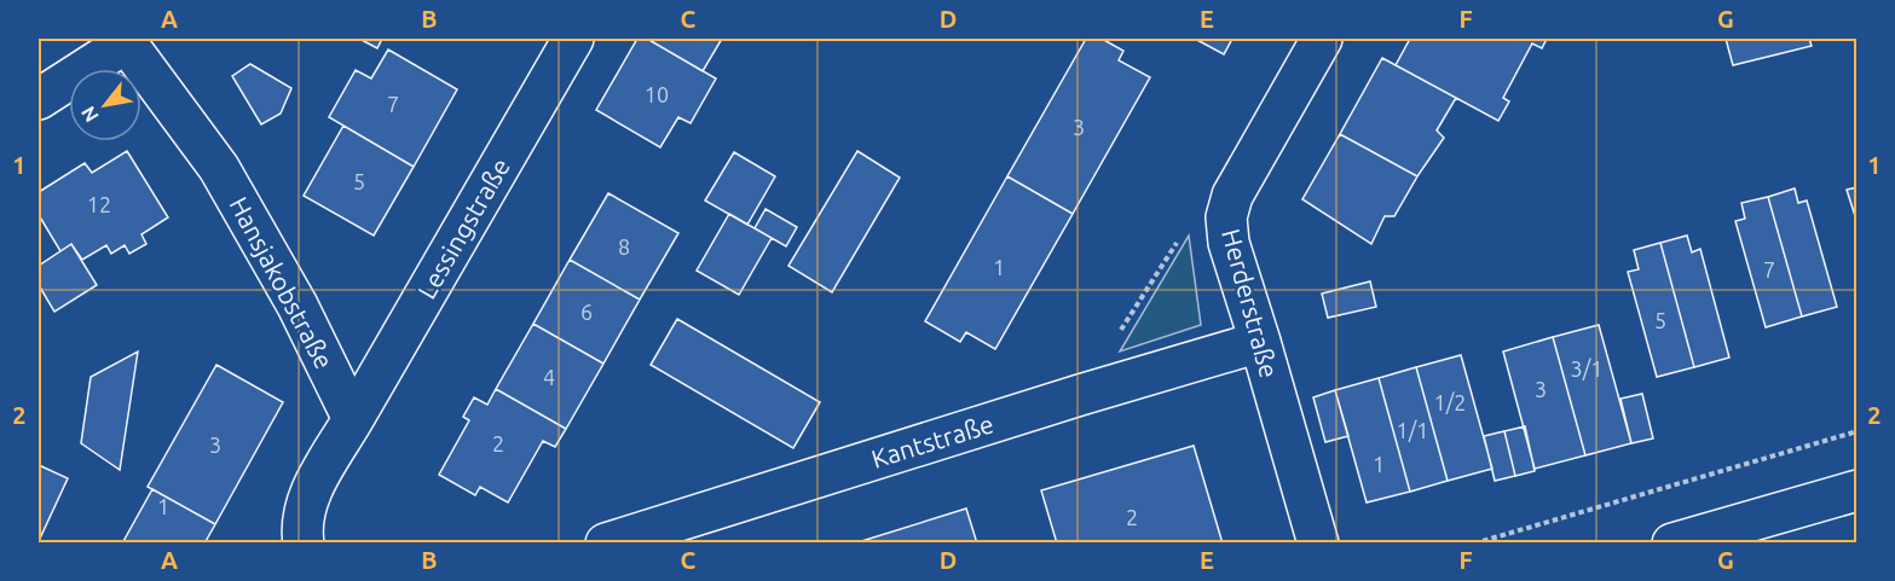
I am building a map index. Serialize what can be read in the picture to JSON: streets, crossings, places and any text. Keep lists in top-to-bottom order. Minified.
{"streets":{"street":["Lessingstraße","Hansjakobstraße","Herderstraße","Kantstraße"]},"crossings":[["Lessingstraße","Hansjakobstraße"],["Herderstraße","Kantstraße"]],"house_numbers":["10","7","3","5","12","8","1","7","6","5","3/1","4","3","1/2","1/1","2","3","1","1","2"],"north":"bottom left","grid":{"columns":["A","B","C","D","E","F","G"],"rows":["1","2"]}}
